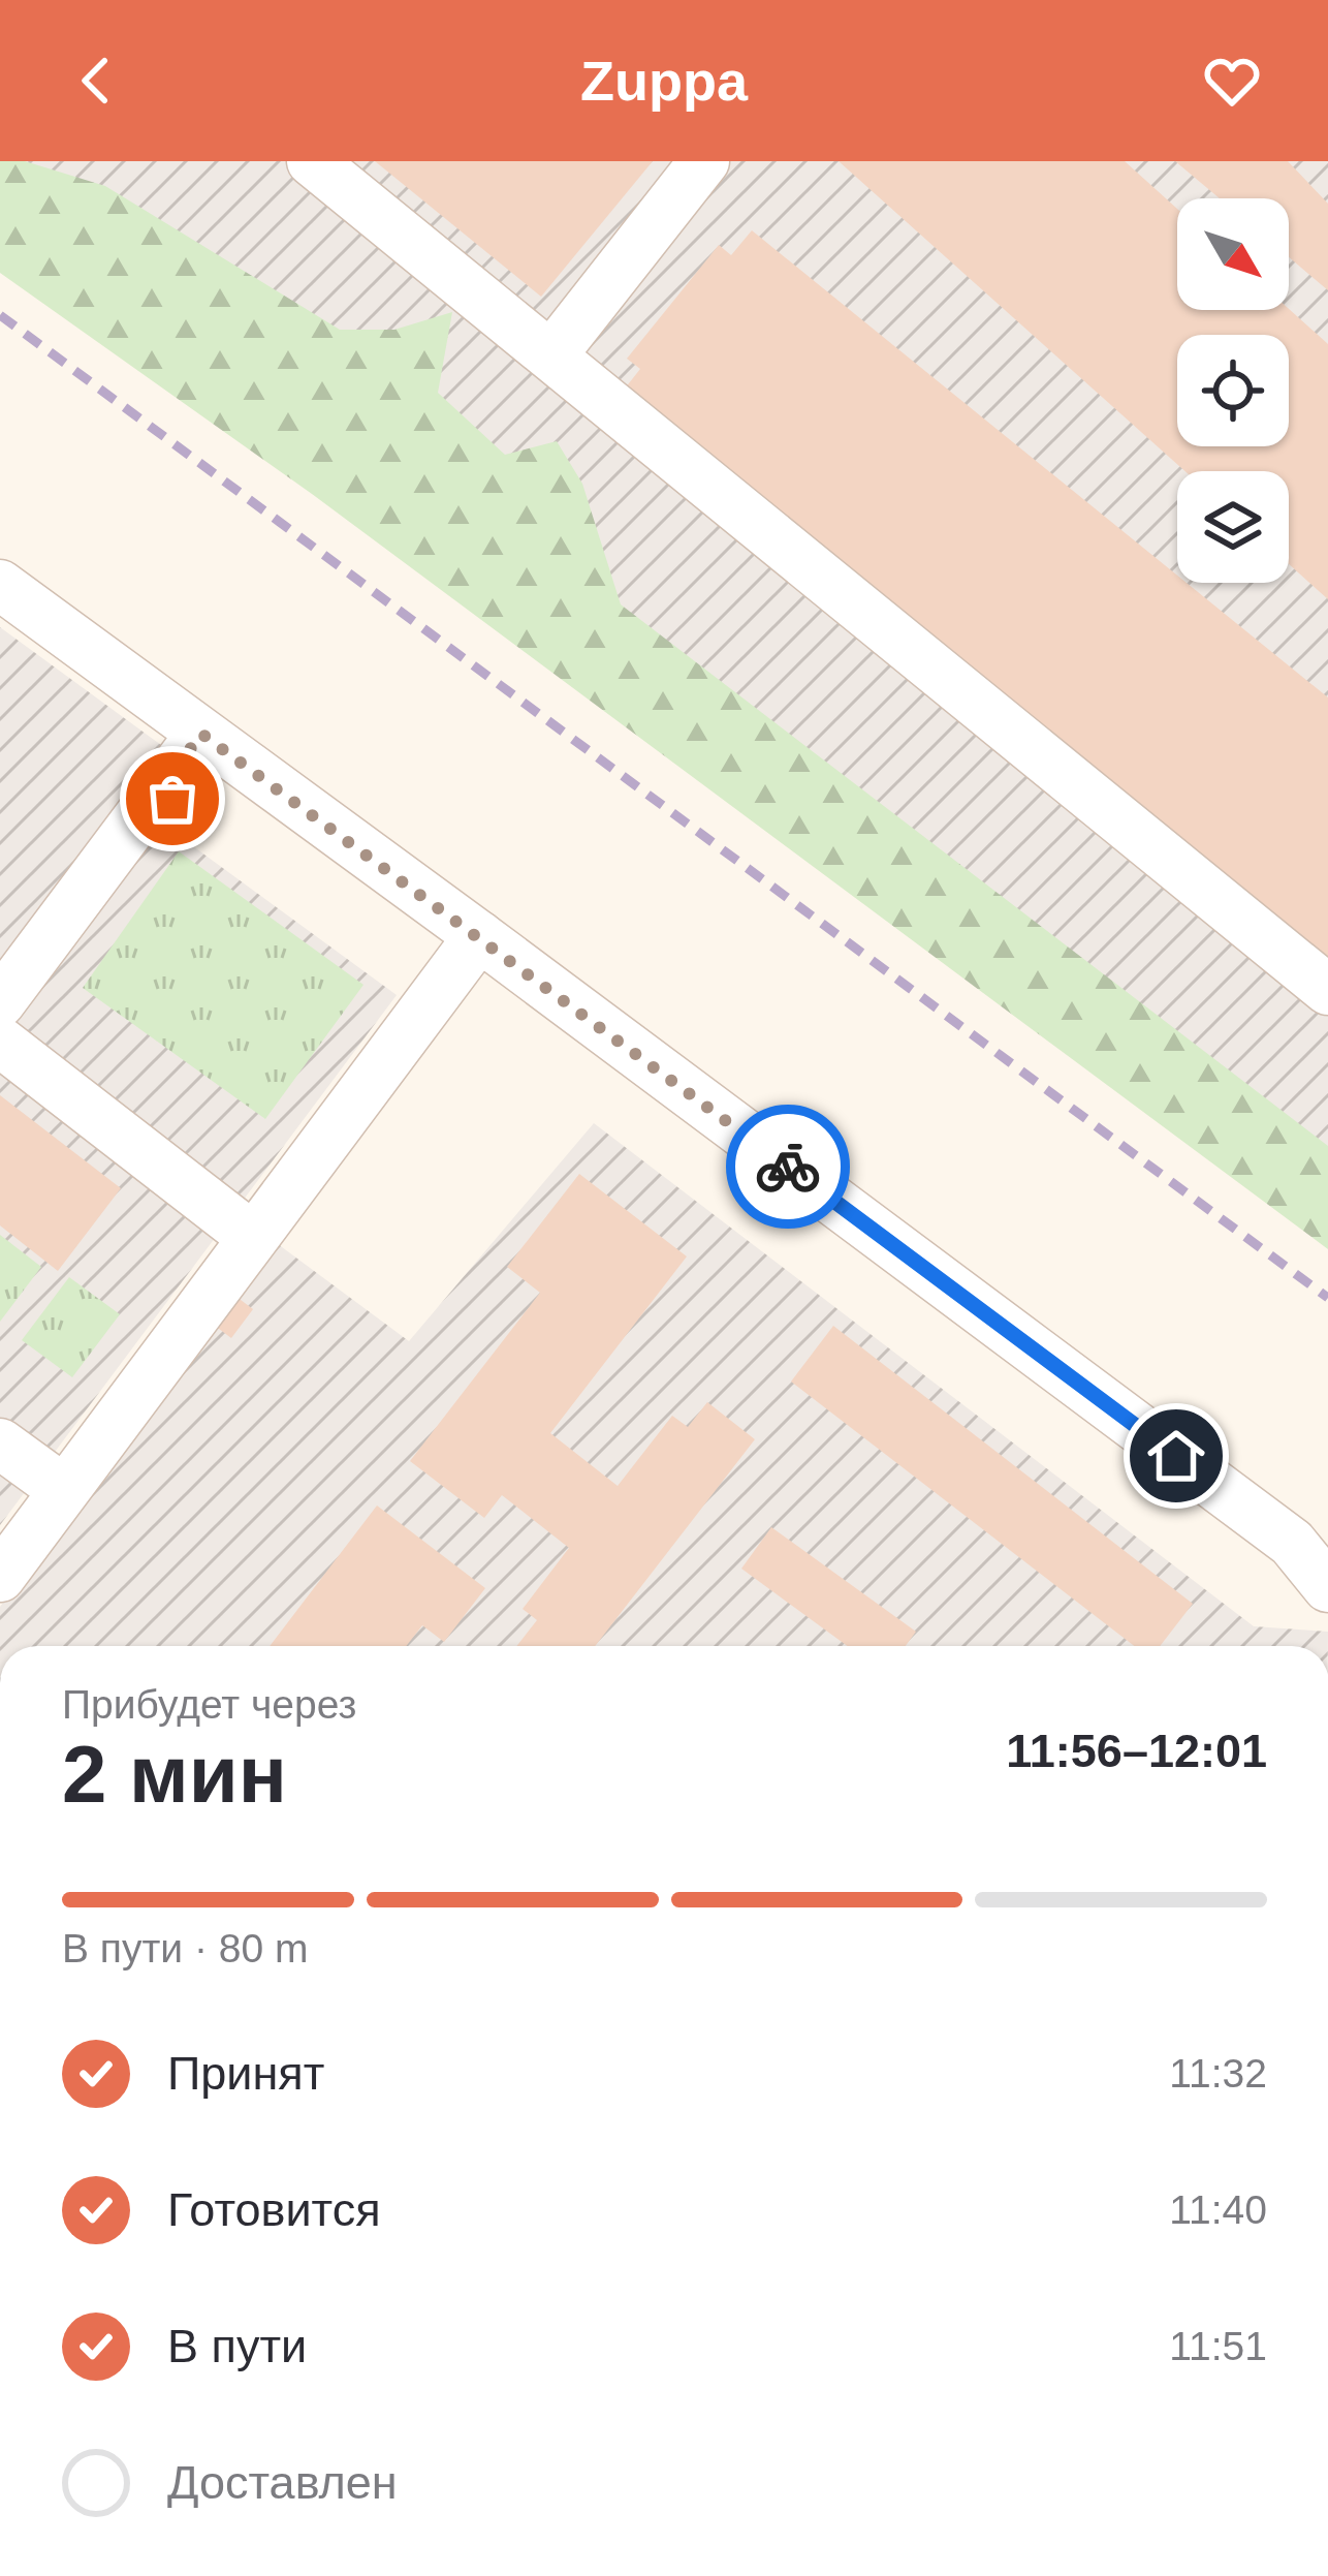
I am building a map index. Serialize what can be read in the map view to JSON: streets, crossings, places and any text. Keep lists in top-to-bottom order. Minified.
{"north":"bottom right","page":{"header":"Zuppa","heading":["2 мин","Прибудет через","11:56–12:01"],"bar":"В пути · 80 m","list":[["Принят","11:32"],["Готовится","11:40"],["В пути","11:51"],"Доставлен"]}}
